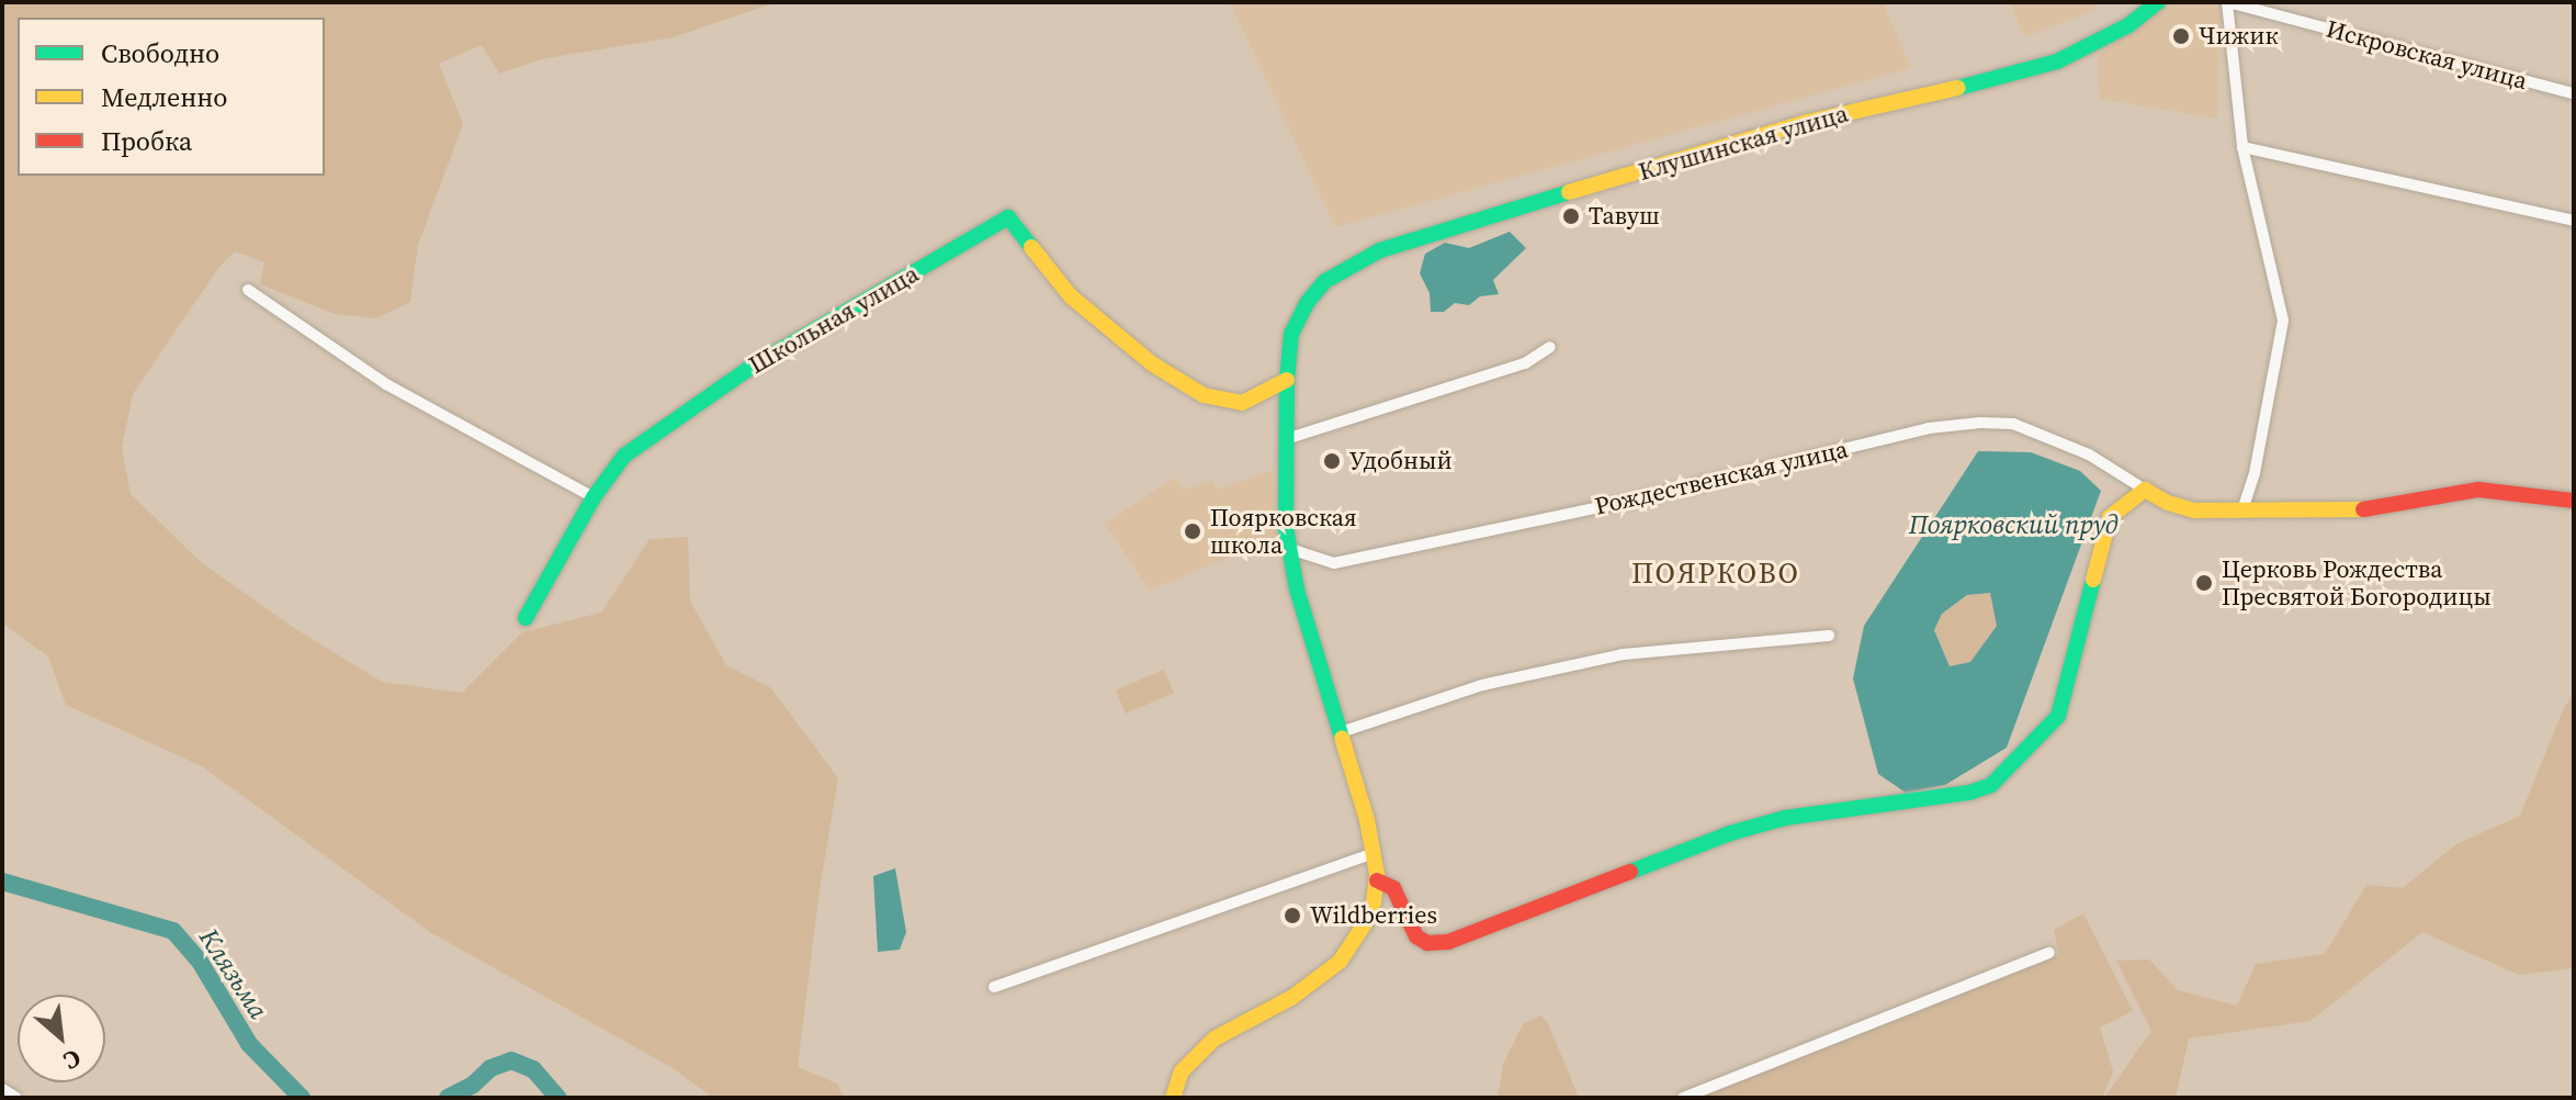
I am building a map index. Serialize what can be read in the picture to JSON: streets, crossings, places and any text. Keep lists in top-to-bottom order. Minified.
{"streets":{"street":["Искровская улица","Клушинская улица","Школьная улица","Рождественская улица"]},"crossings":[["Клушинская улица","Школьная улица"]],"districts":["ПОЯРКОВО"],"water":["Поярковский пруд","Клязьма"],"places":["Чижик","Тавуш","Удобный","Поярковская школа","Церковь Рождества Пресвятой Богородицы","Wildberries"],"legend":["Свободно","Медленно","Пробка"],"north":"bottom right"}
